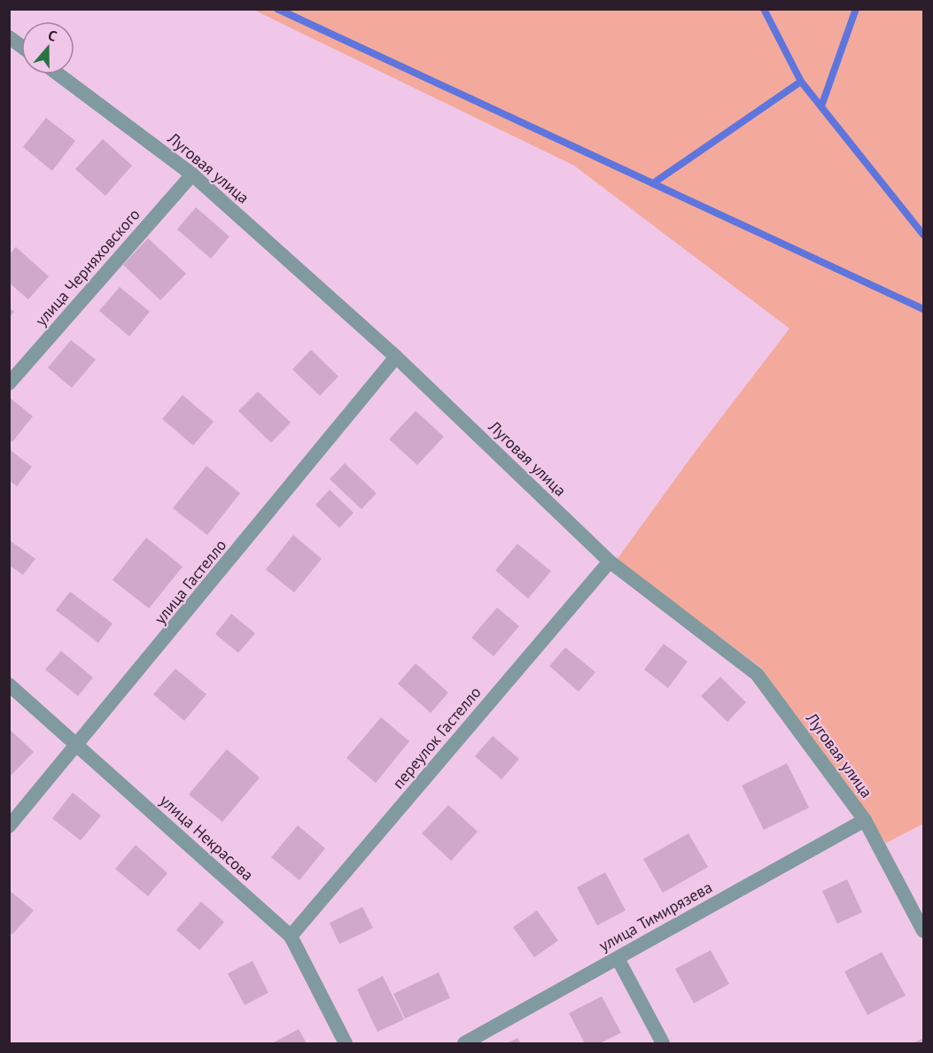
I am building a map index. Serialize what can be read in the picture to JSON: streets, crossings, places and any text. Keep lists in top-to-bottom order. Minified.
{"streets":{"street":["Луговая улица","улица Черняховского","улица Гастелло","переулок Гастелло","улица Некрасова","улица Тимирязева"]},"crossings":[["Луговая улица","улица Черняховского"],["Луговая улица","улица Гастелло"],["Луговая улица","переулок Гастелло"],["Луговая улица","улица Тимирязева"],["улица Гастелло","улица Некрасова"],["переулок Гастелло","улица Некрасова"]],"north":"top"}
